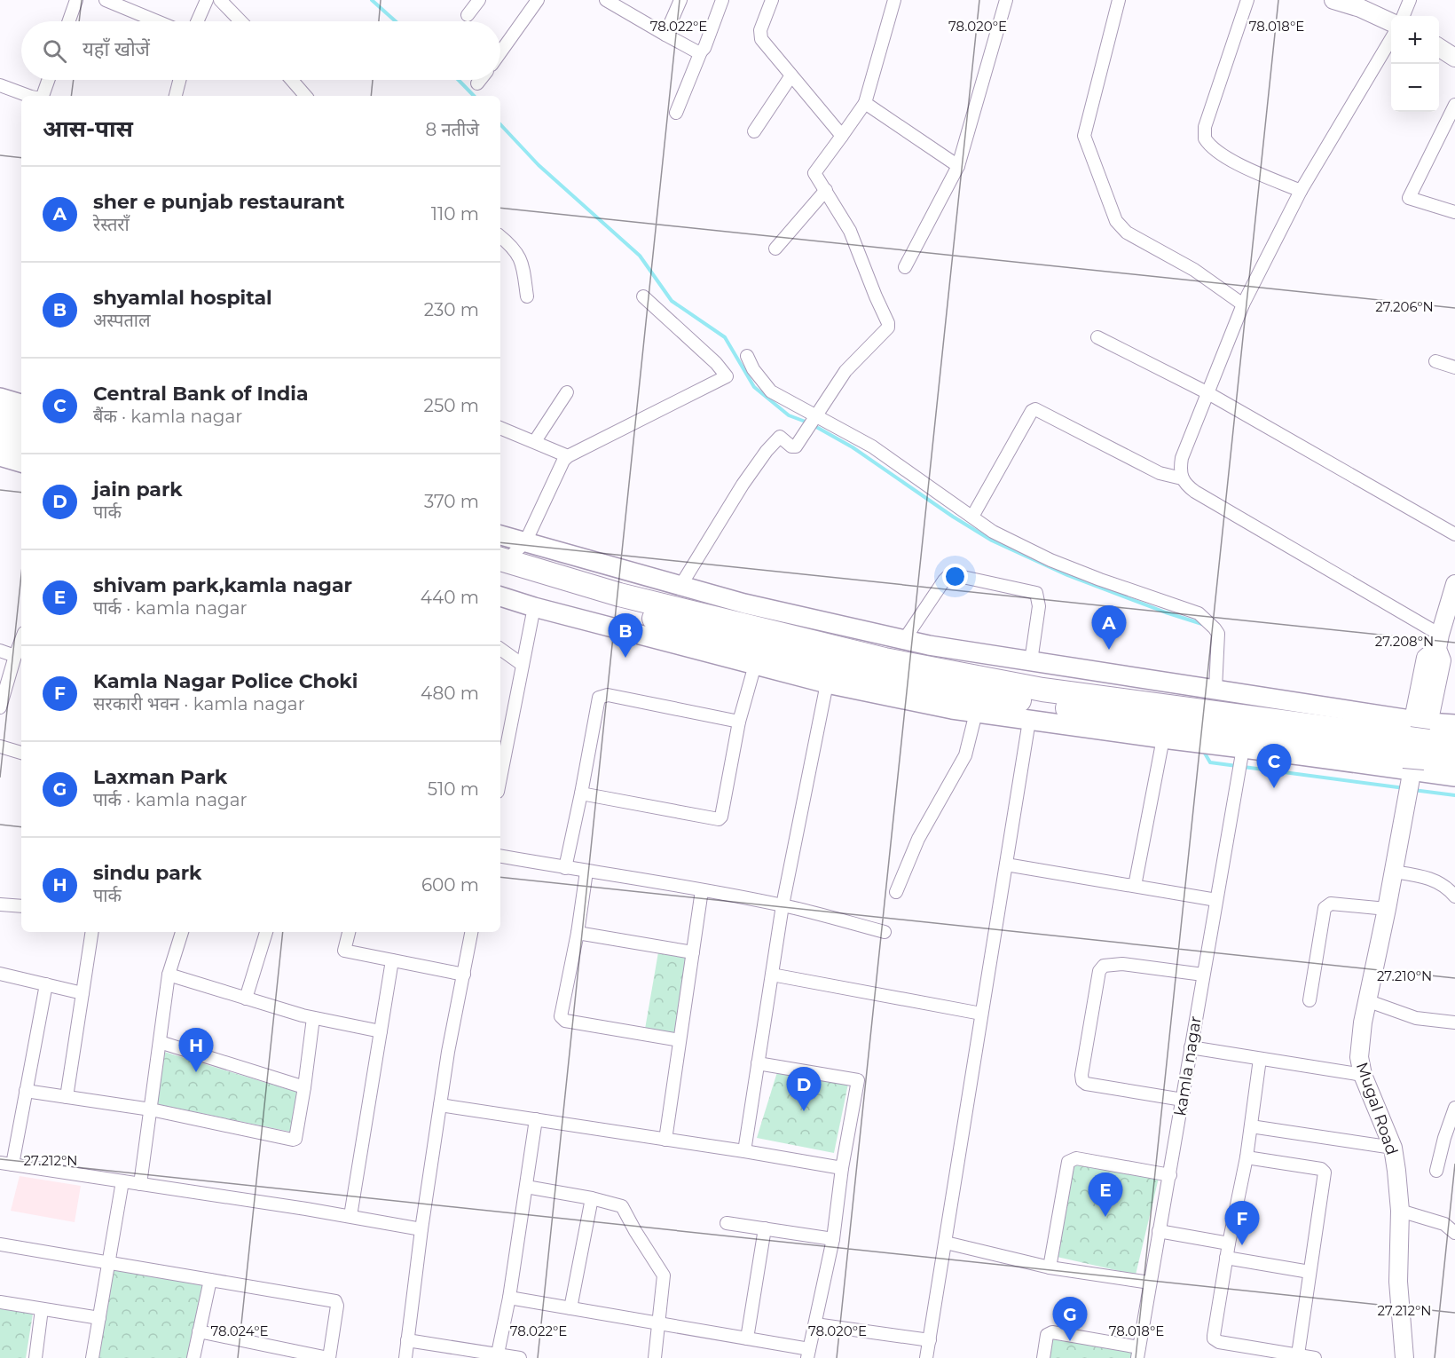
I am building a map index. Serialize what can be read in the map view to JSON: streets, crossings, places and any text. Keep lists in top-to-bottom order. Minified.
{"streets":{"street":["kamla nagar","Mugal Road"]},"page":{"map_buttons":["+","−"],"search":"यहाँ खोजें","heading":["आस-पास","8 नतीजे"],"list":[{"mark":"A","name":"sher e punjab restaurant","note":"रेस्तराँ","value":"110 m"},{"mark":"B","name":"shyamlal hospital","note":"अस्पताल","value":"230 m"},{"mark":"C","name":"Central Bank of India","note":"बैंक · kamla nagar","value":"250 m"},{"mark":"D","name":"jain park","note":"पार्क","value":"370 m"},{"mark":"E","name":"shivam park,kamla nagar","note":"पार्क · kamla nagar","value":"440 m"},{"mark":"F","name":"Kamla Nagar Police Choki","note":"सरकारी भवन · kamla nagar","value":"480 m"},{"mark":"G","name":"Laxman Park","note":"पार्क · kamla nagar","value":"510 m"},{"mark":"H","name":"sindu park","note":"पार्क","value":"600 m"}],"pins":["A","B","C","H","D","E","F","G"]},"coordinates":["78.022°E","78.020°E","78.018°E","27.206°N","27.208°N","27.210°N","27.212°N","78.024°E"]}
